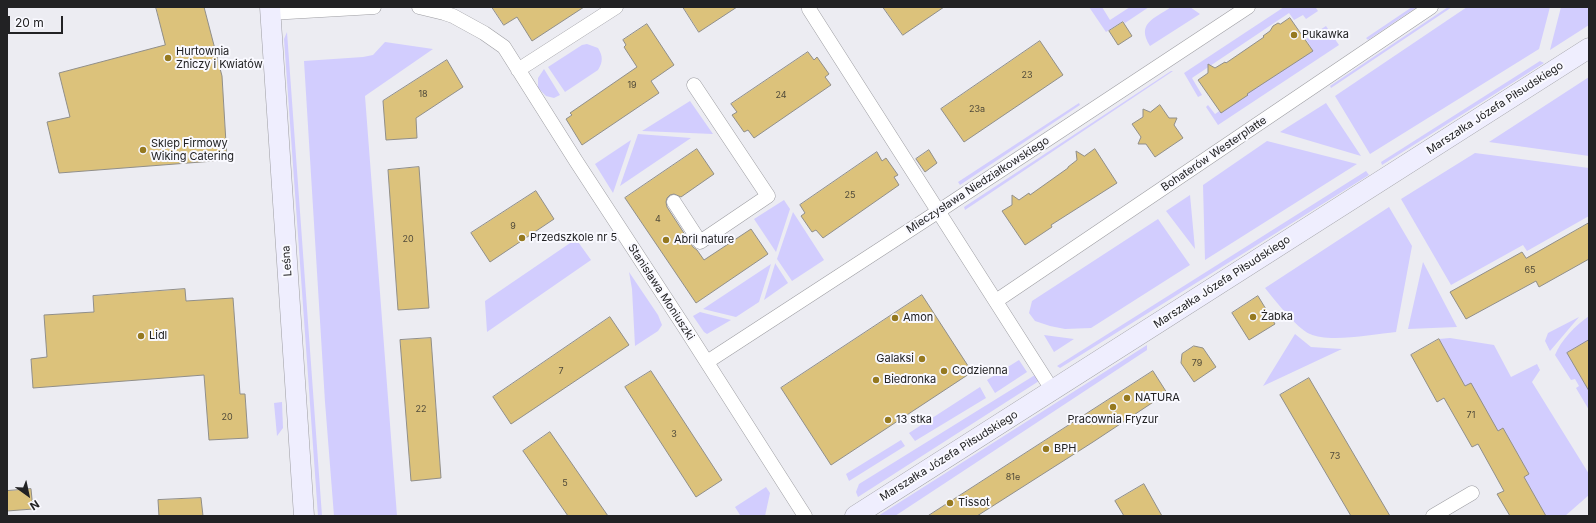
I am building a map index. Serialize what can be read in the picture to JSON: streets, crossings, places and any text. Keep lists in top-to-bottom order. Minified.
{"streets":{"street":["Marszałka Józefa Piłsudskiego","Bohaterów Westerplatte","Mieczysława Niedziałkowskiego","Leśna","Stanisława Moniuszki"]},"crossings":[["Mieczysława Niedziałkowskiego","Stanisława Moniuszki"]],"places":["Pukawka","Hurtownia Zniczy i Kwiatów","Sklep Firmowy Wiking Catering","Przedszkole nr 5","Abril nature","Żabka","Amon","Lidl","Galaksi","Codzienna","Biedronka","NATURA","Pracownia Fryzur","13 stka","BPH","Tissot"],"house_numbers":["23","19","18","24","23a","25","4","9","20","65","79","7","22","71","20","3","73","81e","5"],"scale_bar":"20 m","north":"bottom right"}
